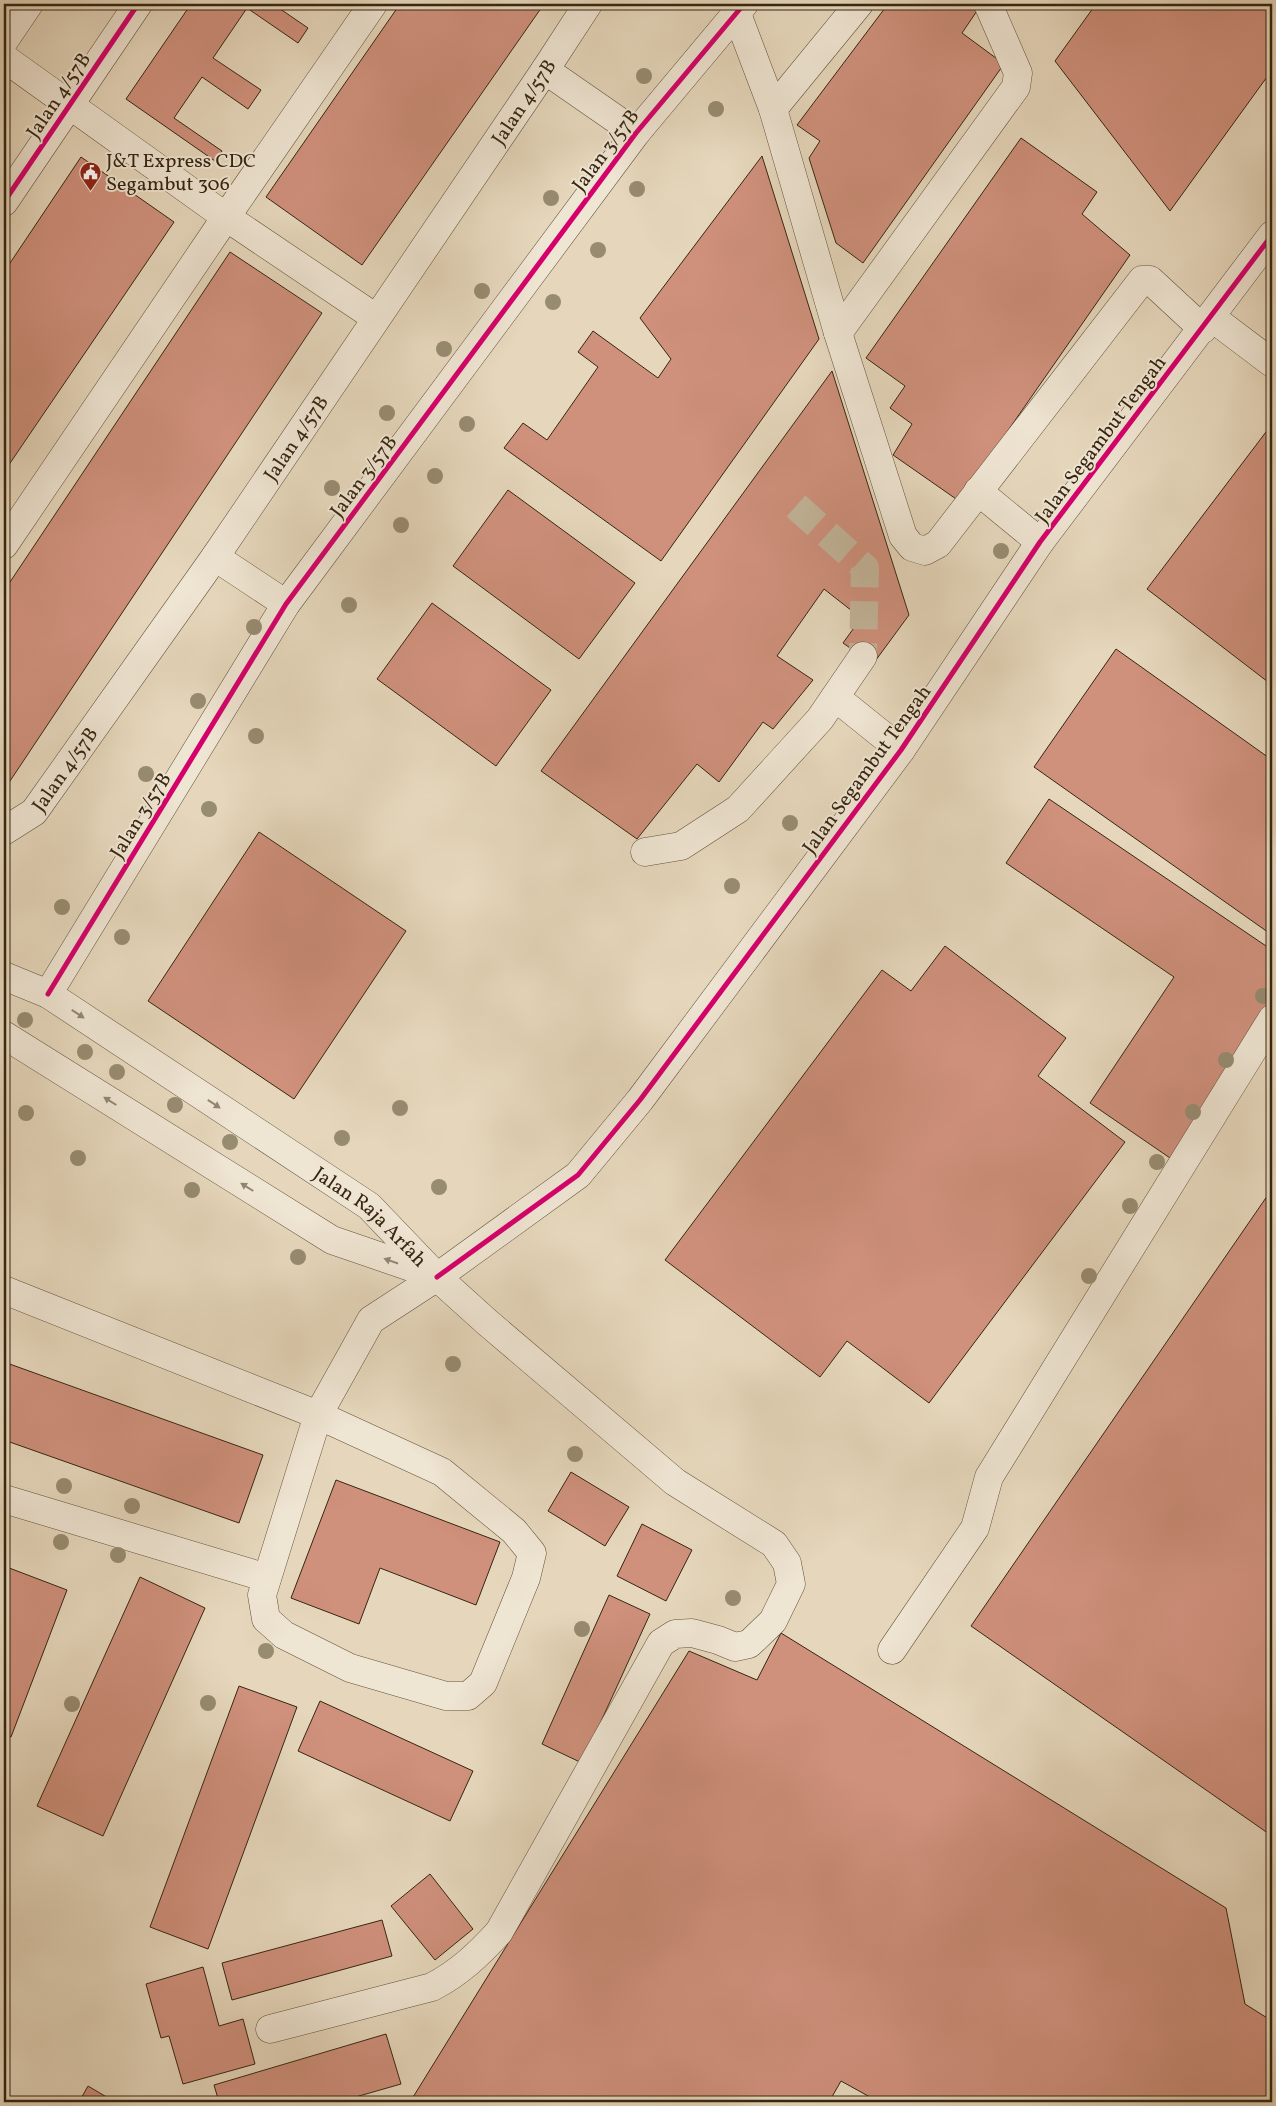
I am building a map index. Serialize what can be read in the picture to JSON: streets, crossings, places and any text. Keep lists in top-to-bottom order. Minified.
{"streets":{"street":["Jalan 4/57B","Jalan 3/57B","Jalan Segambut Tengah","Jalan Raja Arfah"]},"crossings":[["Jalan 3/57B","Jalan Raja Arfah"],["Jalan Segambut Tengah","Jalan Raja Arfah"]],"places":{"public building":["J&T Express CDC Segambut 306"]}}
